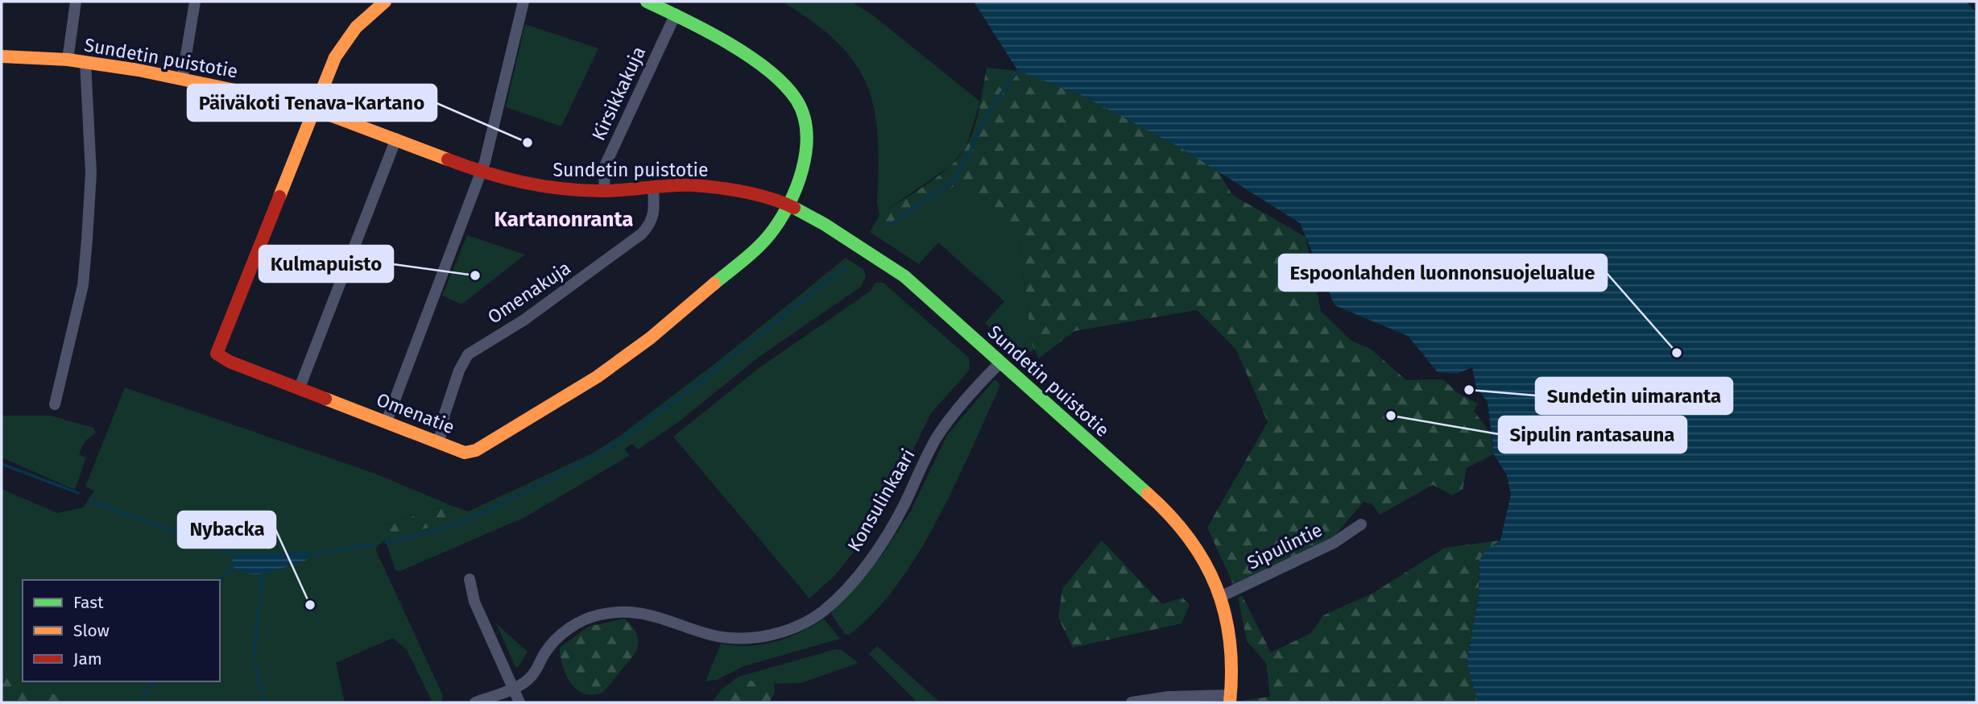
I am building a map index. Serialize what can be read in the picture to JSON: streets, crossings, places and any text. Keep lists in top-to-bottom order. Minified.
{"streets":{"street":["Sundetin puistotie","Kirsikkakuja","Omenakuja","Omenatie","Konsulinkaari","Sipulintie"]},"crossings":[["Sundetin puistotie","Kirsikkakuja"],["Sundetin puistotie","Omenakuja"],["Sundetin puistotie","Omenatie"],["Sundetin puistotie","Konsulinkaari"],["Sundetin puistotie","Sipulintie"],["Kirsikkakuja","Omenatie"],["Omenakuja","Omenatie"]],"districts":["Kartanonranta"],"places":["Päiväkoti Tenava-Kartano","Kulmapuisto","Espoonlahden luonnonsuojelualue","Sundetin uimaranta","Sipulin rantasauna","Nybacka"],"legend":["Fast","Slow","Jam"]}
